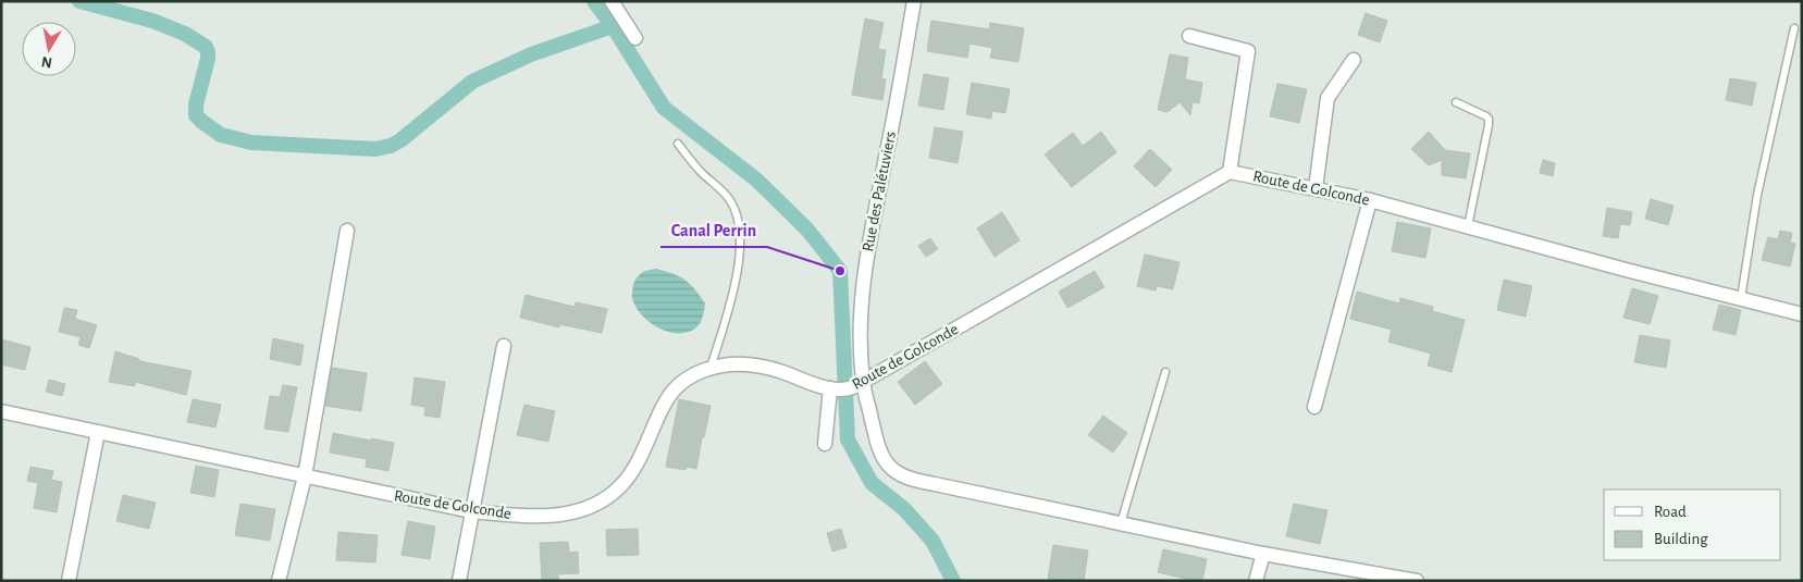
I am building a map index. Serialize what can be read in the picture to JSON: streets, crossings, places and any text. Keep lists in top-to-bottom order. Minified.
{"streets":{"street":["Route de Golconde","Rue des Palétuviers"]},"crossings":[["Route de Golconde","Rue des Palétuviers"]],"places":["Canal Perrin"],"legend":["Road","Building"],"north":"bottom"}
